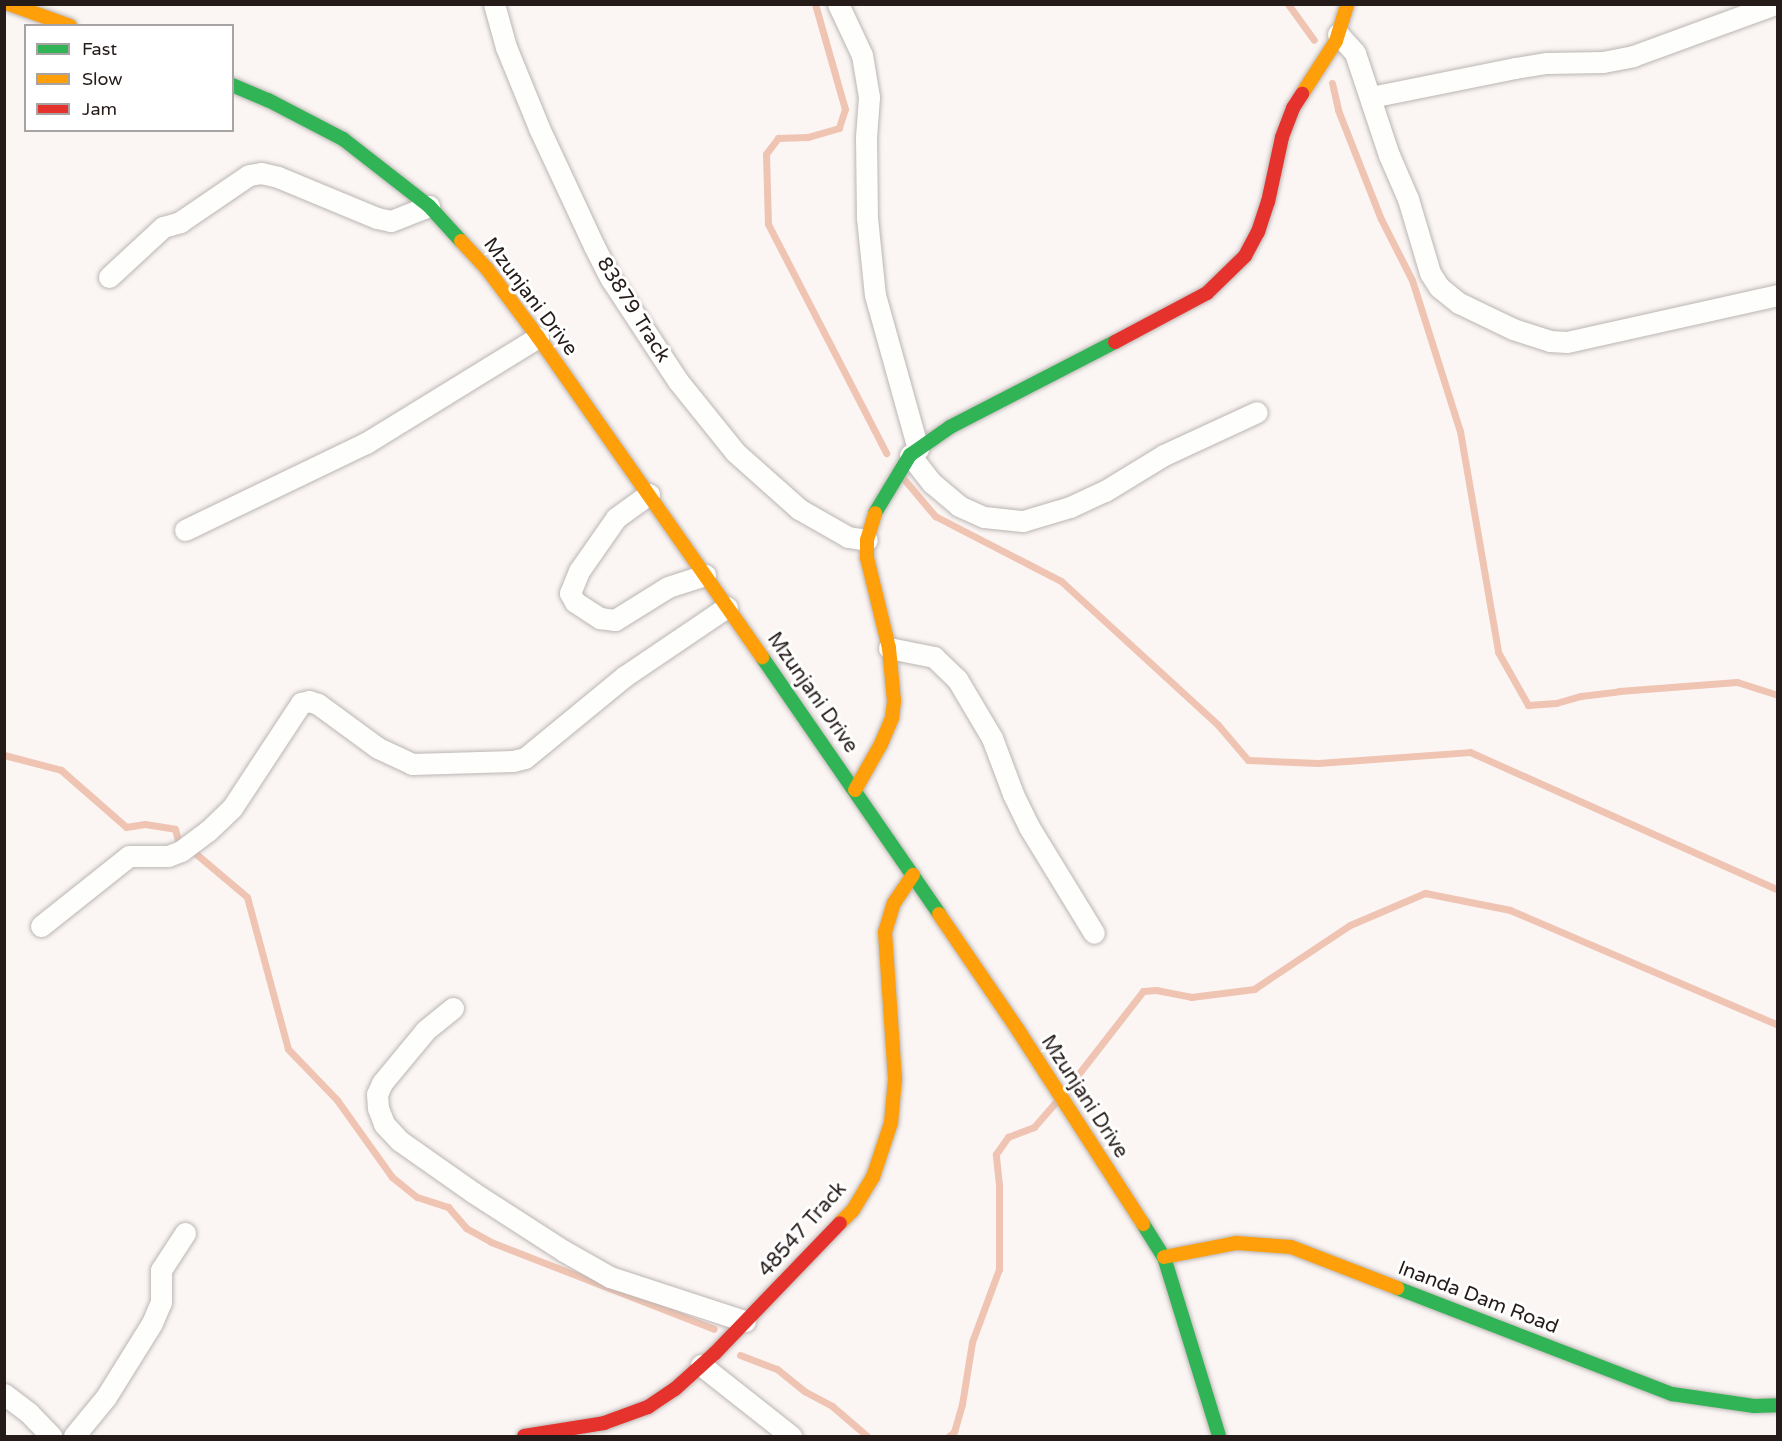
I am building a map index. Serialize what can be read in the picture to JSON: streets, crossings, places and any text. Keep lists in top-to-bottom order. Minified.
{"streets":{"street":["Mzunjani Drive","83879 Track","48547 Track","Inanda Dam Road"]},"crossings":[["Mzunjani Drive","48547 Track"],["Mzunjani Drive","Inanda Dam Road"]],"legend":["Fast","Slow","Jam"]}
